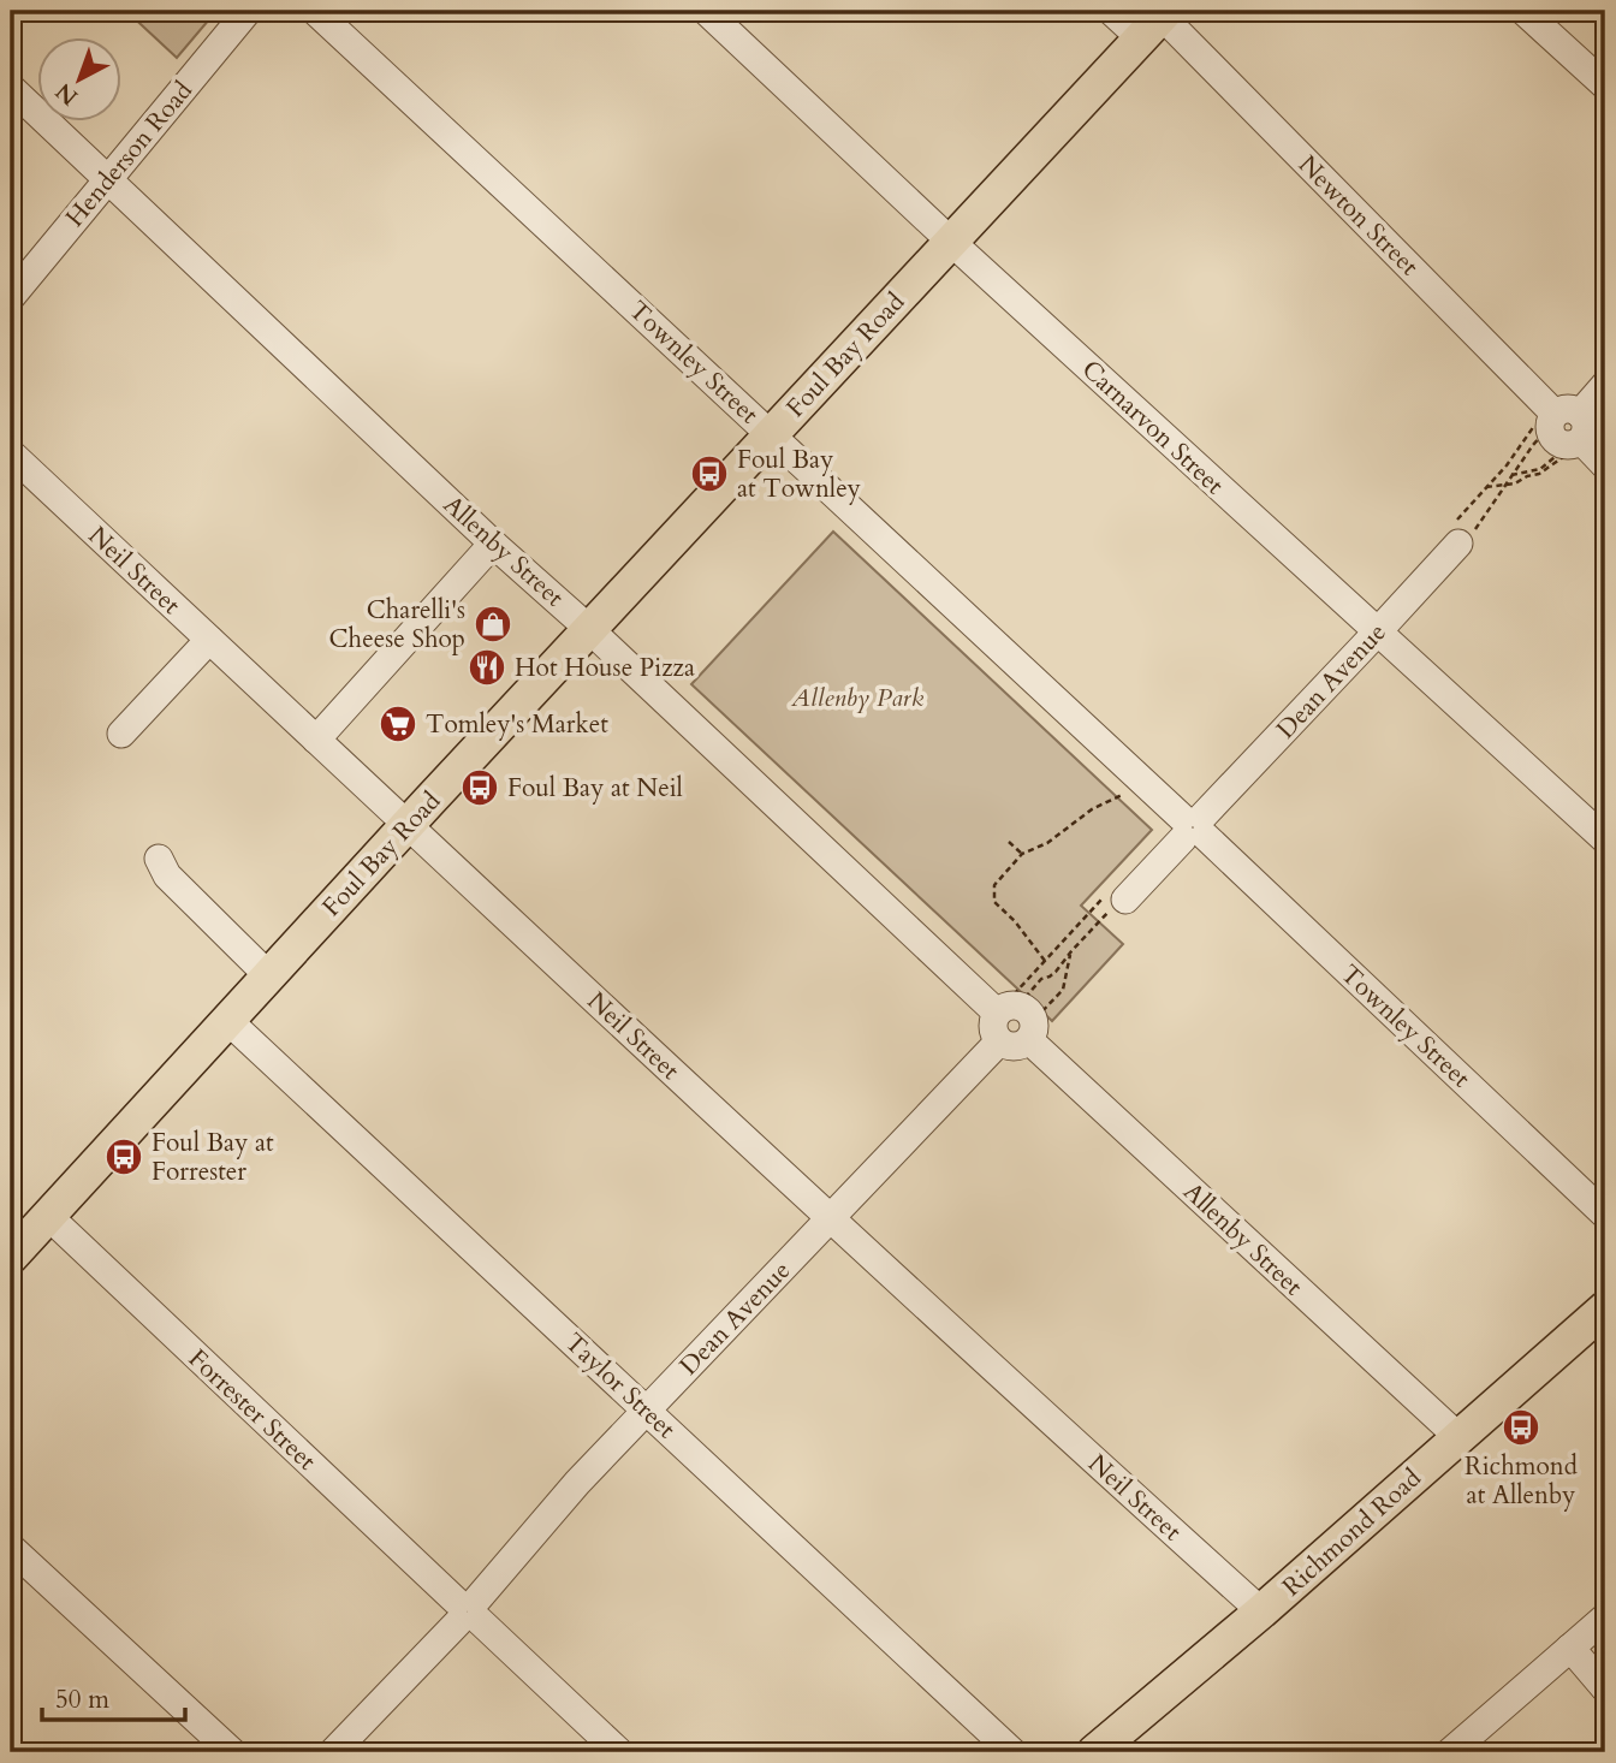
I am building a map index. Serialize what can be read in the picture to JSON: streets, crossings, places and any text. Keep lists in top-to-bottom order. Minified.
{"streets":{"main road":["Foul Bay Road","Richmond Road"],"street":["Henderson Road","Newton Street","Townley Street","Carnarvon Street","Allenby Street","Neil Street","Dean Avenue","Taylor Street","Forrester Street"]},"crossings":[["Henderson Road","Allenby Street"],["Newton Street","Foul Bay Road"],["Foul Bay Road","Townley Street"],["Foul Bay Road","Carnarvon Street"],["Foul Bay Road","Allenby Street"],["Foul Bay Road","Neil Street"],["Foul Bay Road","Taylor Street"],["Foul Bay Road","Forrester Street"],["Townley Street","Dean Avenue"],["Carnarvon Street","Dean Avenue"],["Allenby Street","Dean Avenue"],["Allenby Street","Richmond Road"],["Neil Street","Dean Avenue"],["Neil Street","Richmond Road"],["Dean Avenue","Taylor Street"],["Dean Avenue","Forrester Street"]],"parks":["Allenby Park"],"places":{"bus stop":["Foul Bay at Townley","Foul Bay at Neil","Foul Bay at Forrester","Richmond at Allenby"],"shop":["Charelli's Cheese Shop"],"restaurant":["Hot House Pizza"],"supermarket":["Tomley's Market"]},"scale_bar":"50 m","north":"bottom left"}
